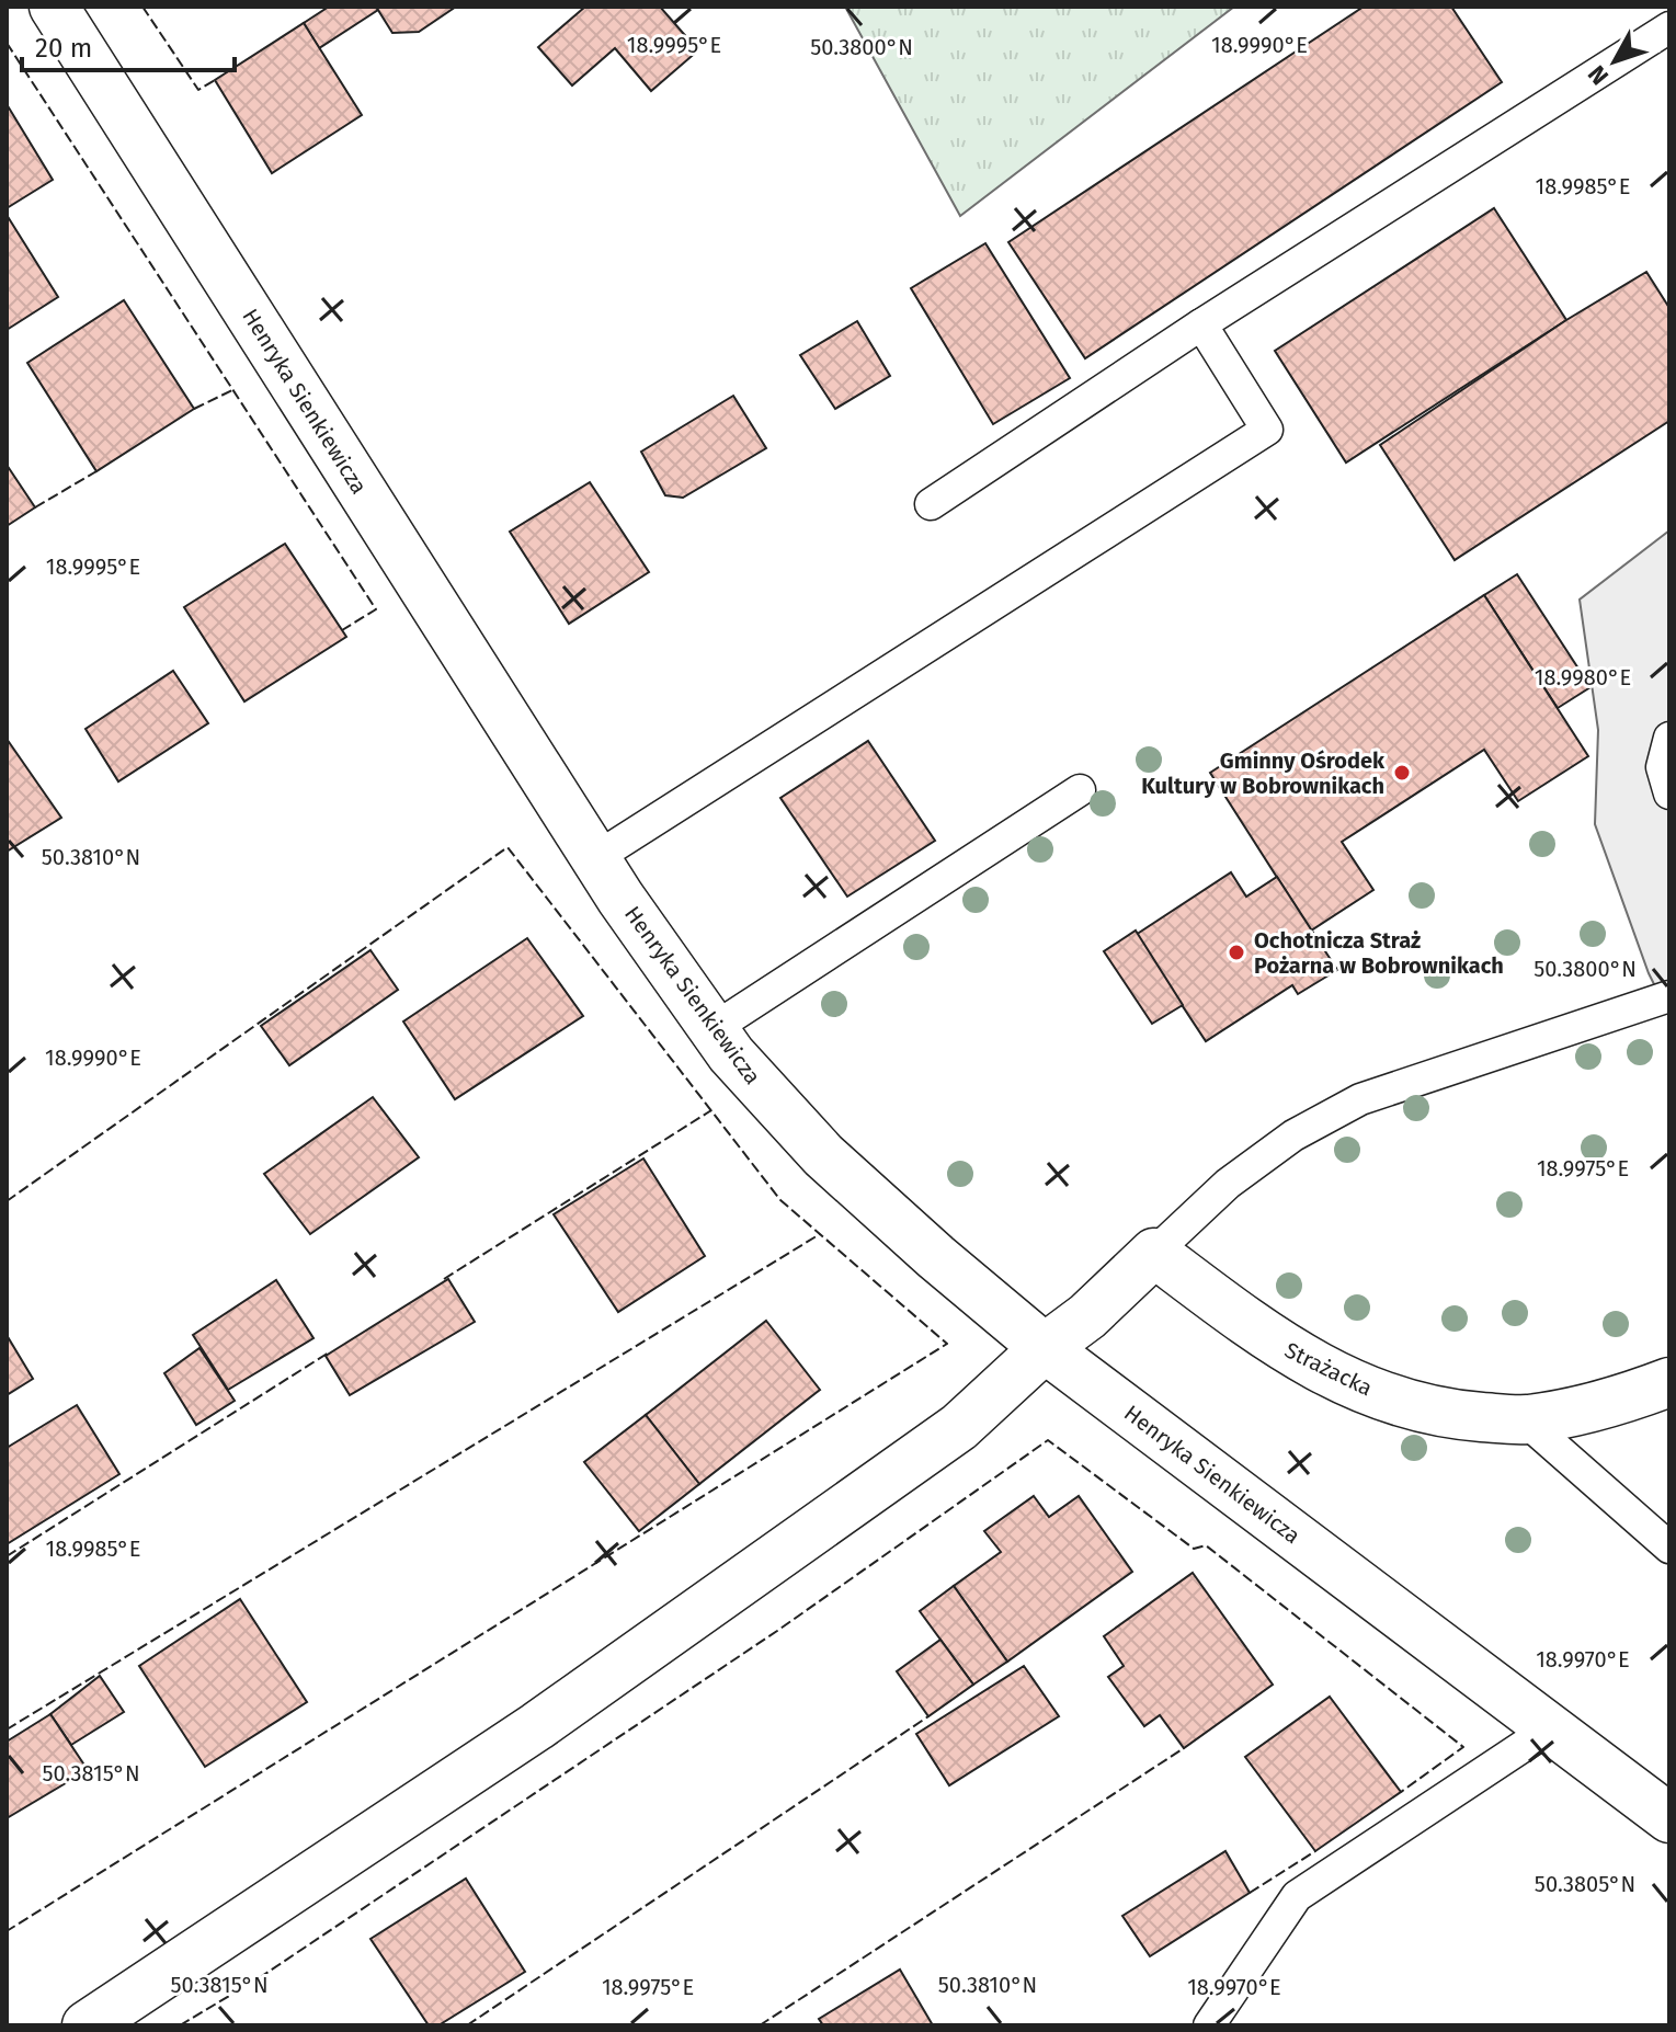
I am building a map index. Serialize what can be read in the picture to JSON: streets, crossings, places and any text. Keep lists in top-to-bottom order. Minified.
{"streets":{"street":["Henryka Sienkiewicza","Strażacka"]},"places":["Gminny Ośrodek Kultury w Bobrownikach","Ochotnicza Straż Pożarna w Bobrownikach"],"scale_bar":"20 m","north":"bottom left","coordinates":["18.9995°E","18.9990°E","50.3800°N","18.9985°E","18.9980°E","50.3810°N","18.9975°E","18.9970°E","50.3815°N","50.3805°N"]}
